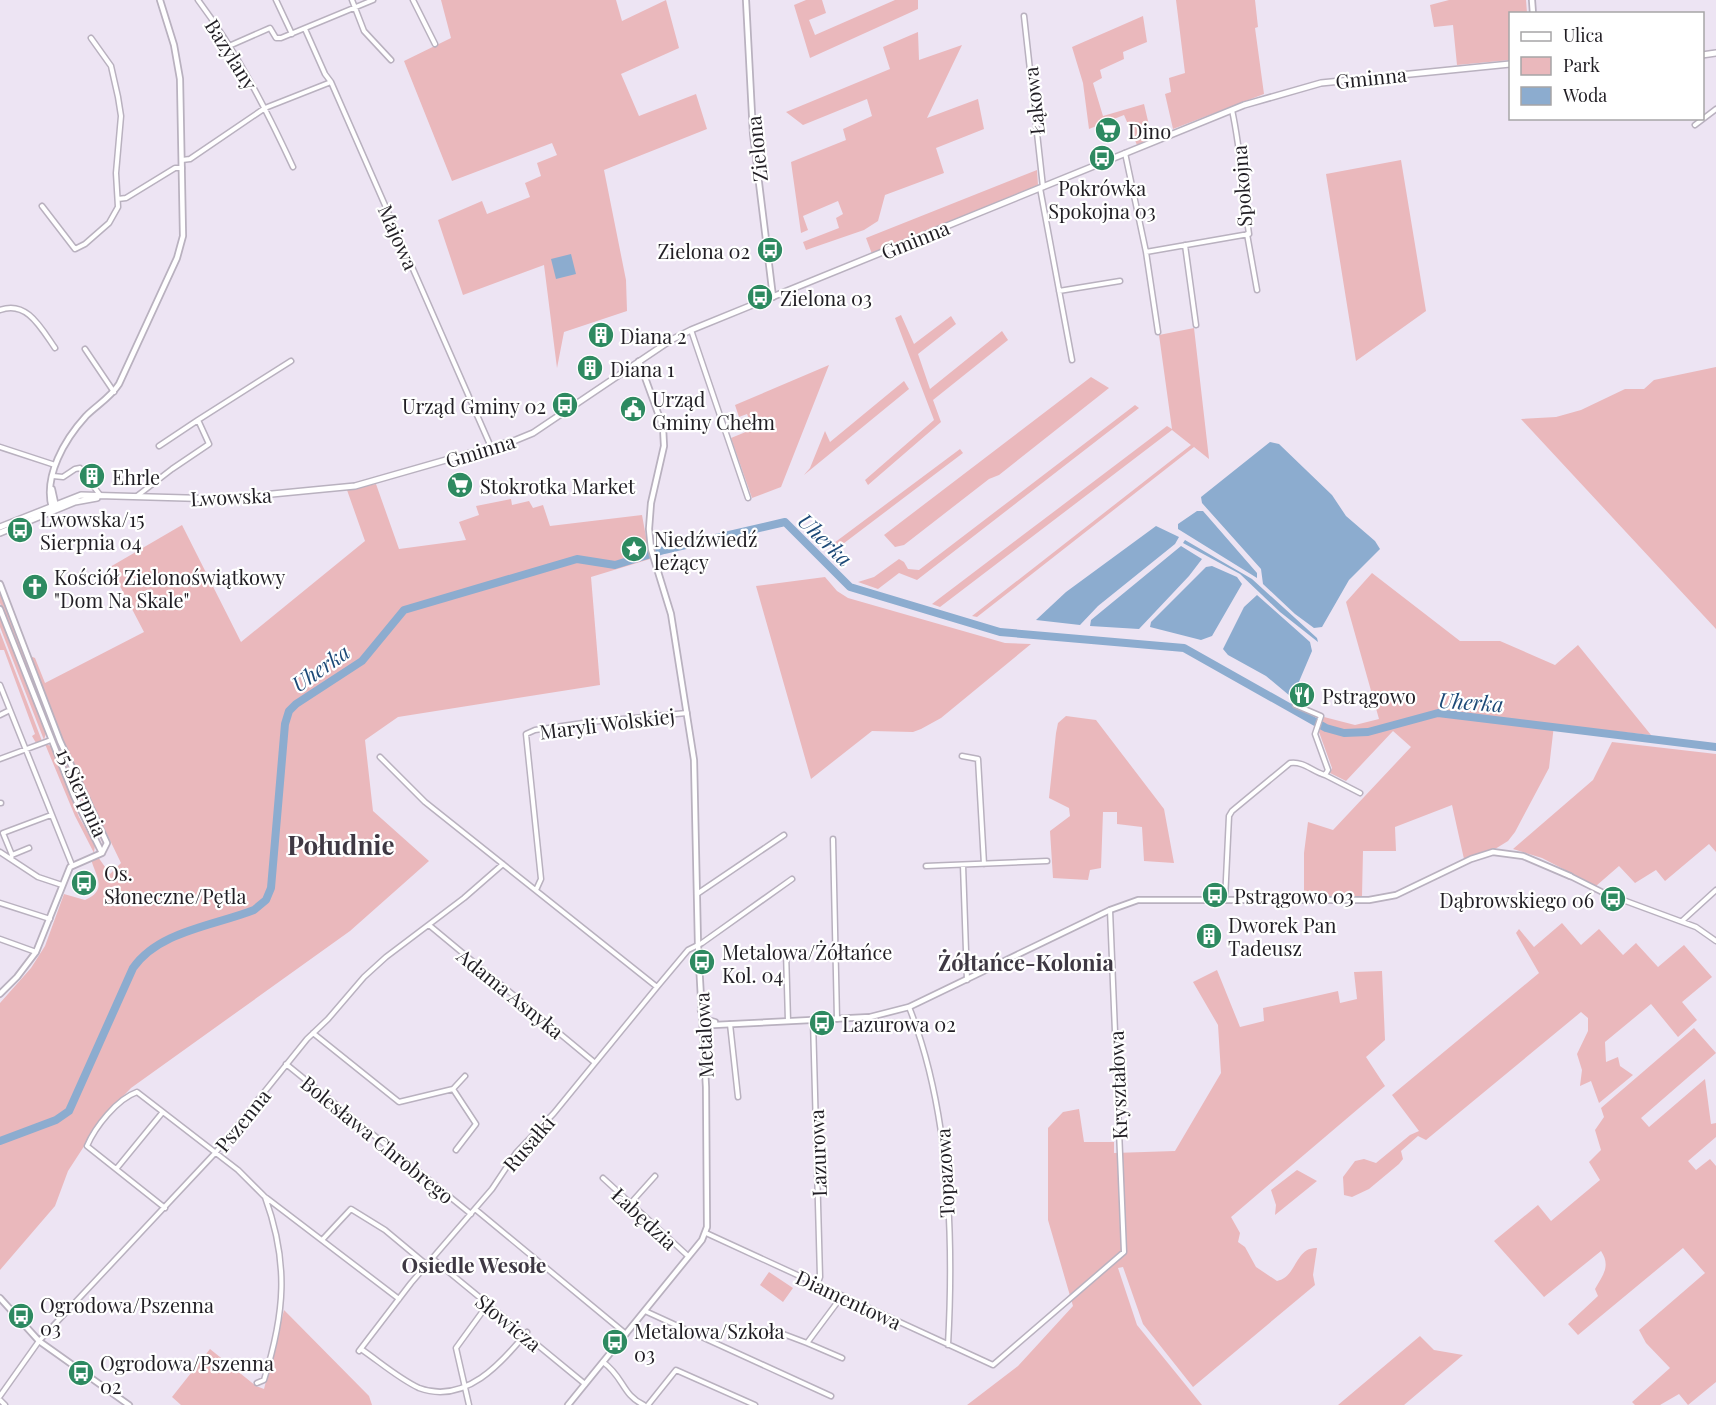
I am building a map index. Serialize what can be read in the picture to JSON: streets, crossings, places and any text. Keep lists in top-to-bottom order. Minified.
{"streets":{"main road":["Gminna","Lwowska"],"street":["Bazylany","Łąkowa","Zielona","Spokojna","Majowa","Maryli Wolskiej","15 Sierpnia","Adama Asnyka","Metalowa","Kryształowa","Pszenna","Bolesława Chrobrego","Rusałki","Lazurowa","Topazowa","Łabędzia","Diamentowa","Słowicza"]},"crossings":[["Bazylany","Majowa"],["Gminna","Łąkowa"],["Gminna","Zielona"],["Gminna","Spokojna"],["Gminna","Majowa"],["Gminna","Lwowska"],["Gminna","Metalowa"],["Maryli Wolskiej","Metalowa"],["Adama Asnyka","Pszenna"],["Adama Asnyka","Rusałki"],["Metalowa","Diamentowa"],["Kryształowa","Diamentowa"],["Pszenna","Bolesława Chrobrego"],["Bolesława Chrobrego","Rusałki"],["Rusałki","Słowicza"],["Lazurowa","Diamentowa"],["Topazowa","Diamentowa"]],"districts":["Południe","Żółtańce-Kolonia","Osiedle Wesołe"],"water":["Uherka"],"places":{"supermarket":["Dino","Stokrotka Market"],"bus stop":["Pokrówka Spokojna 03","Zielona 02","Zielona 03","Urząd Gminy 02","Lwowska/15 Sierpnia 04","Os. Słoneczne/Pętla","Pstrągowo 03","Dąbrowskiego 06","Metalowa/Żółtańce Kol. 04","Lazurowa 02","Ogrodowa/Pszenna 03","Metalowa/Szkoła 03","Ogrodowa/Pszenna 02"],"building":["Diana 2","Diana 1","Ehrle","Dworek Pan Tadeusz"],"public building":["Urząd Gminy Chełm"],"place":["Niedźwiedź leżący"],"church":["Kościół Zielonoświątkowy \"Dom Na Skale\""],"restaurant":["Pstrągowo"]},"legend":["Ulica","Park","Woda"]}
